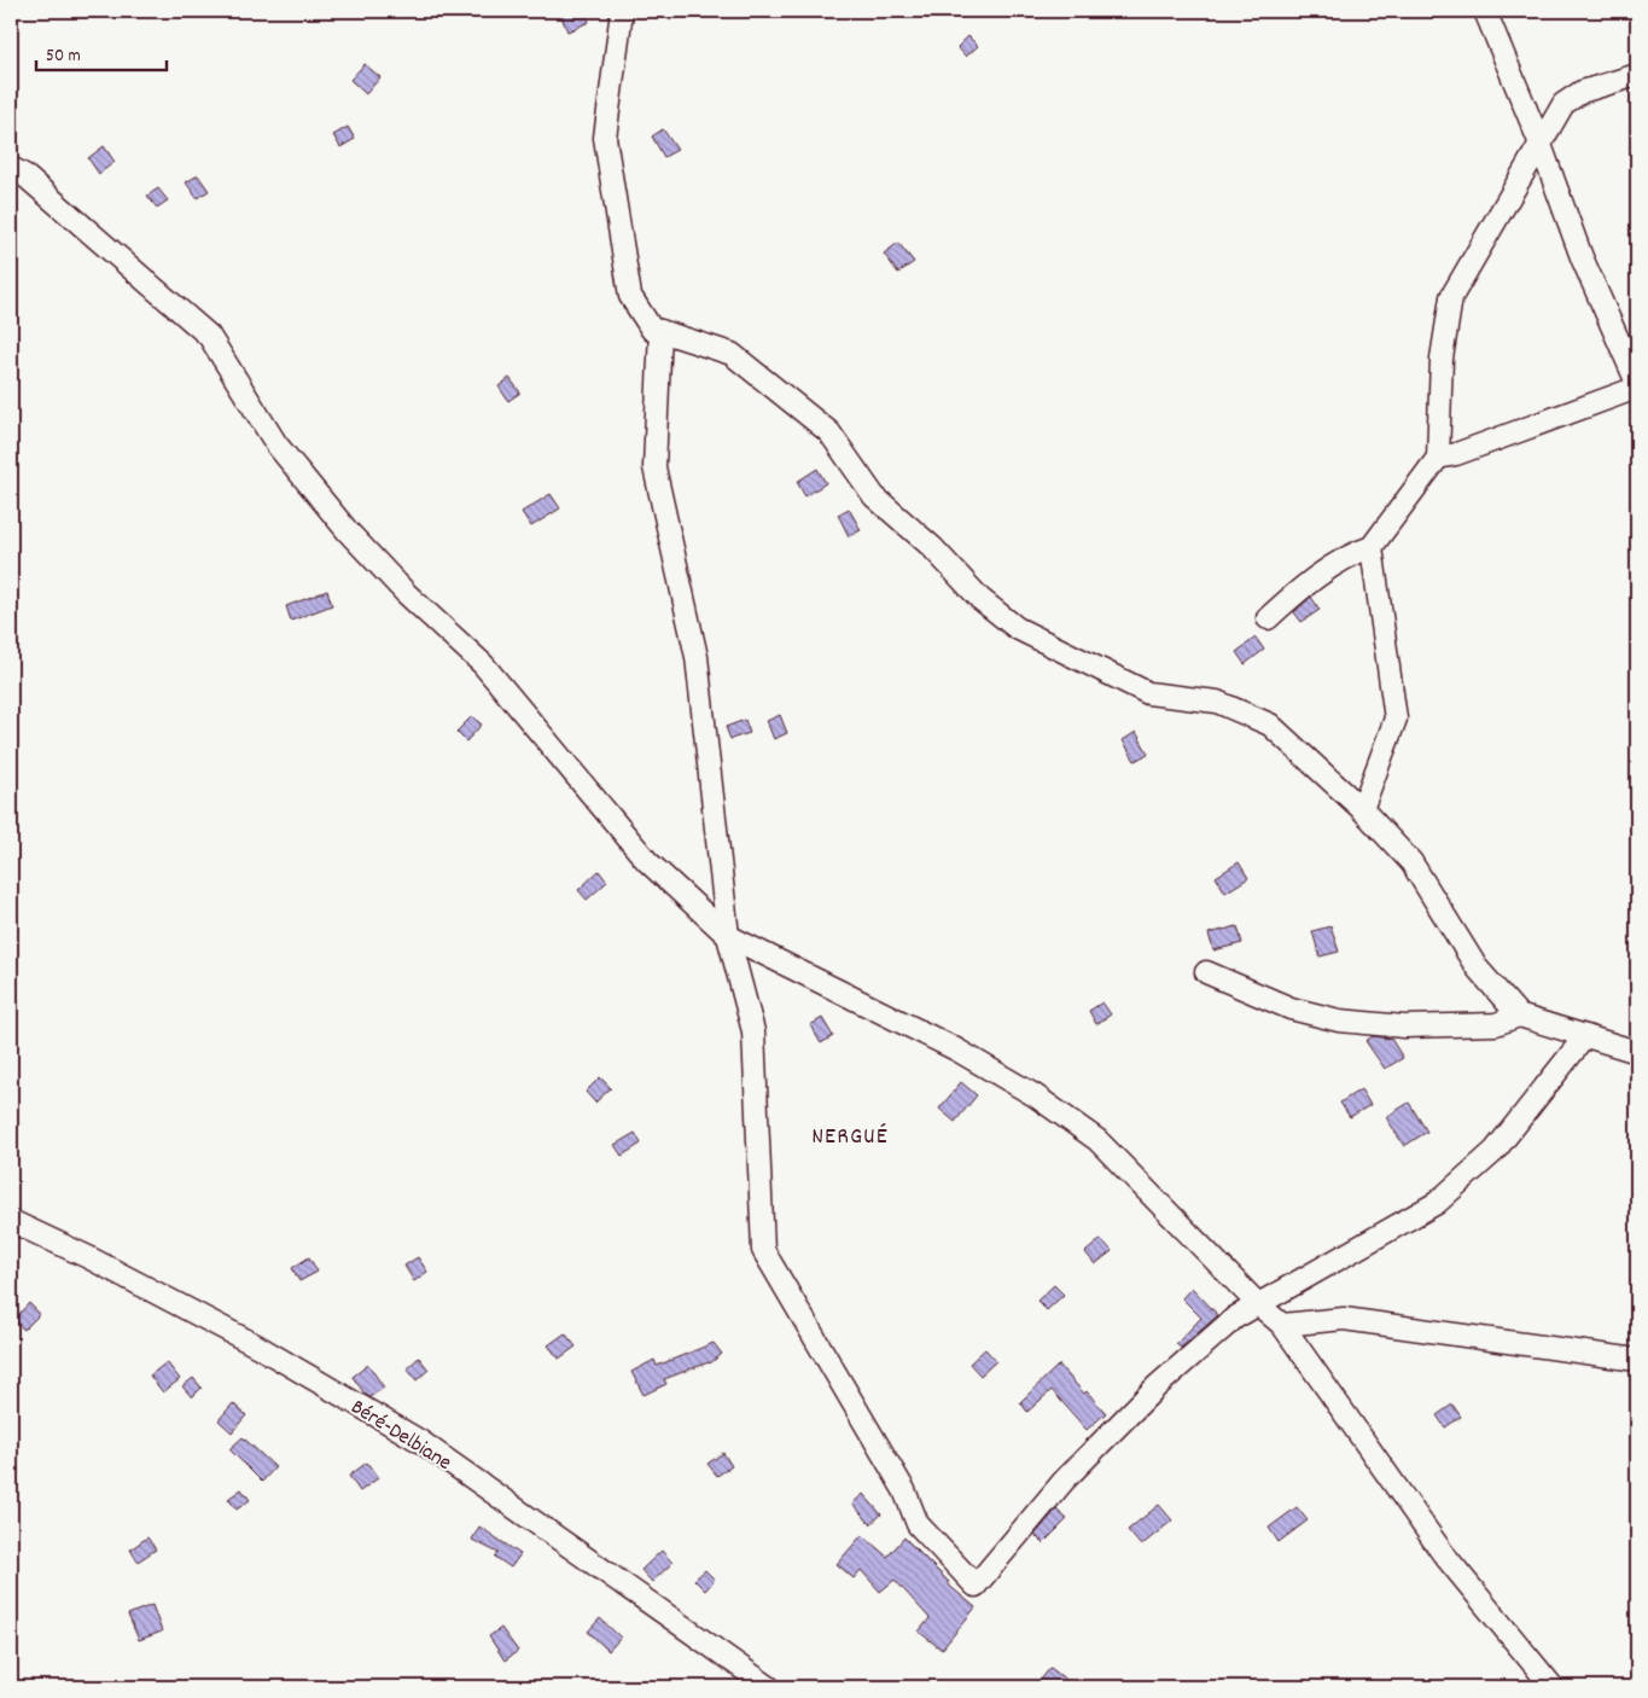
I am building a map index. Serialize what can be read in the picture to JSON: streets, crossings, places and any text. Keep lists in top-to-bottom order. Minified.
{"streets":{"street":["Béré-Delbiane"]},"districts":["NERGUÉ"],"scale_bar":"50 m"}
